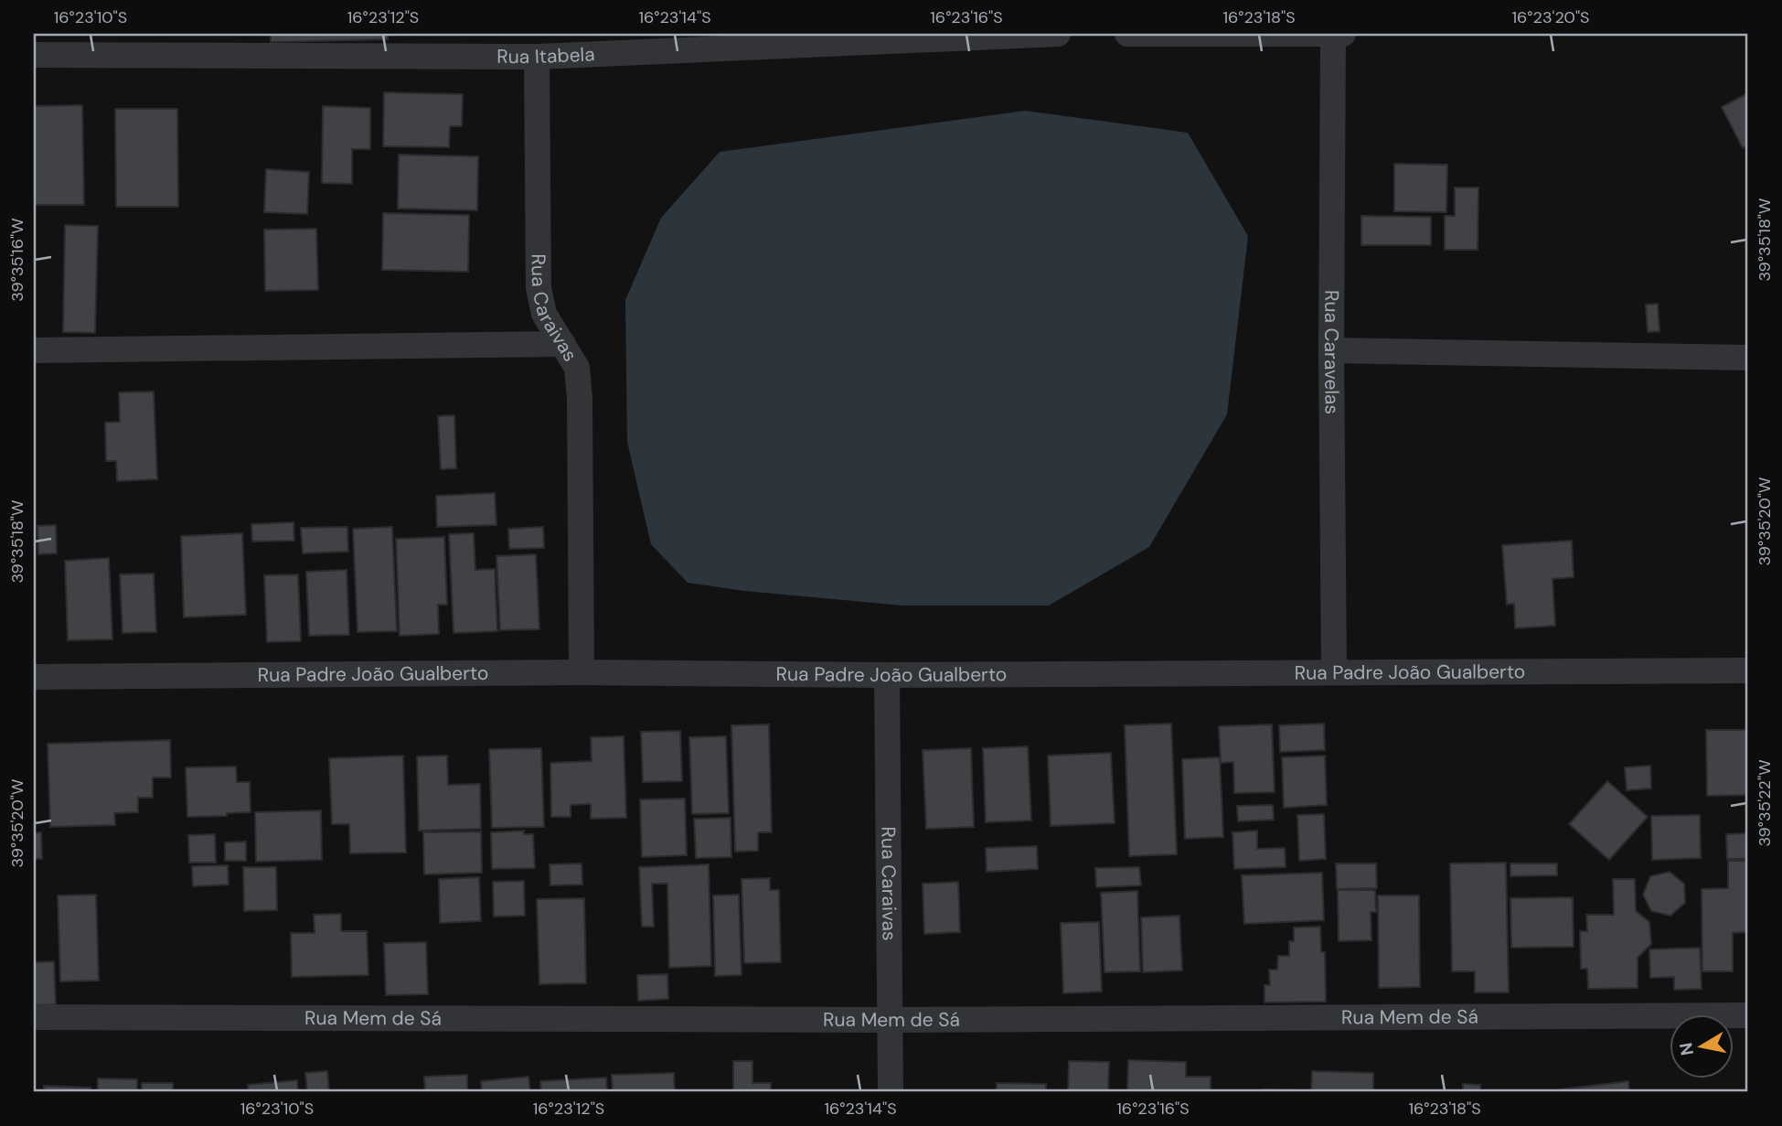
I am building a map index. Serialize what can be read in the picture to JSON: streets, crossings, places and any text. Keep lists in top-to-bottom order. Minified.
{"streets":{"street":["Rua Itabela","Rua Caraivas","Rua Caravelas","Rua Padre João Gualberto","Rua Mem de Sá"]},"crossings":[["Rua Itabela","Rua Caraivas"],["Rua Caraivas","Rua Padre João Gualberto"],["Rua Caraivas","Rua Mem de Sá"],["Rua Caravelas","Rua Padre João Gualberto"]],"north":"left","coordinates":["16°23'10\"S","16°23'12\"S","16°23'14\"S","16°23'16\"S","16°23'18\"S","16°23'20\"S","39°35'18\"W","39°35'16\"W","39°35'20\"W","39°35'22\"W"]}
